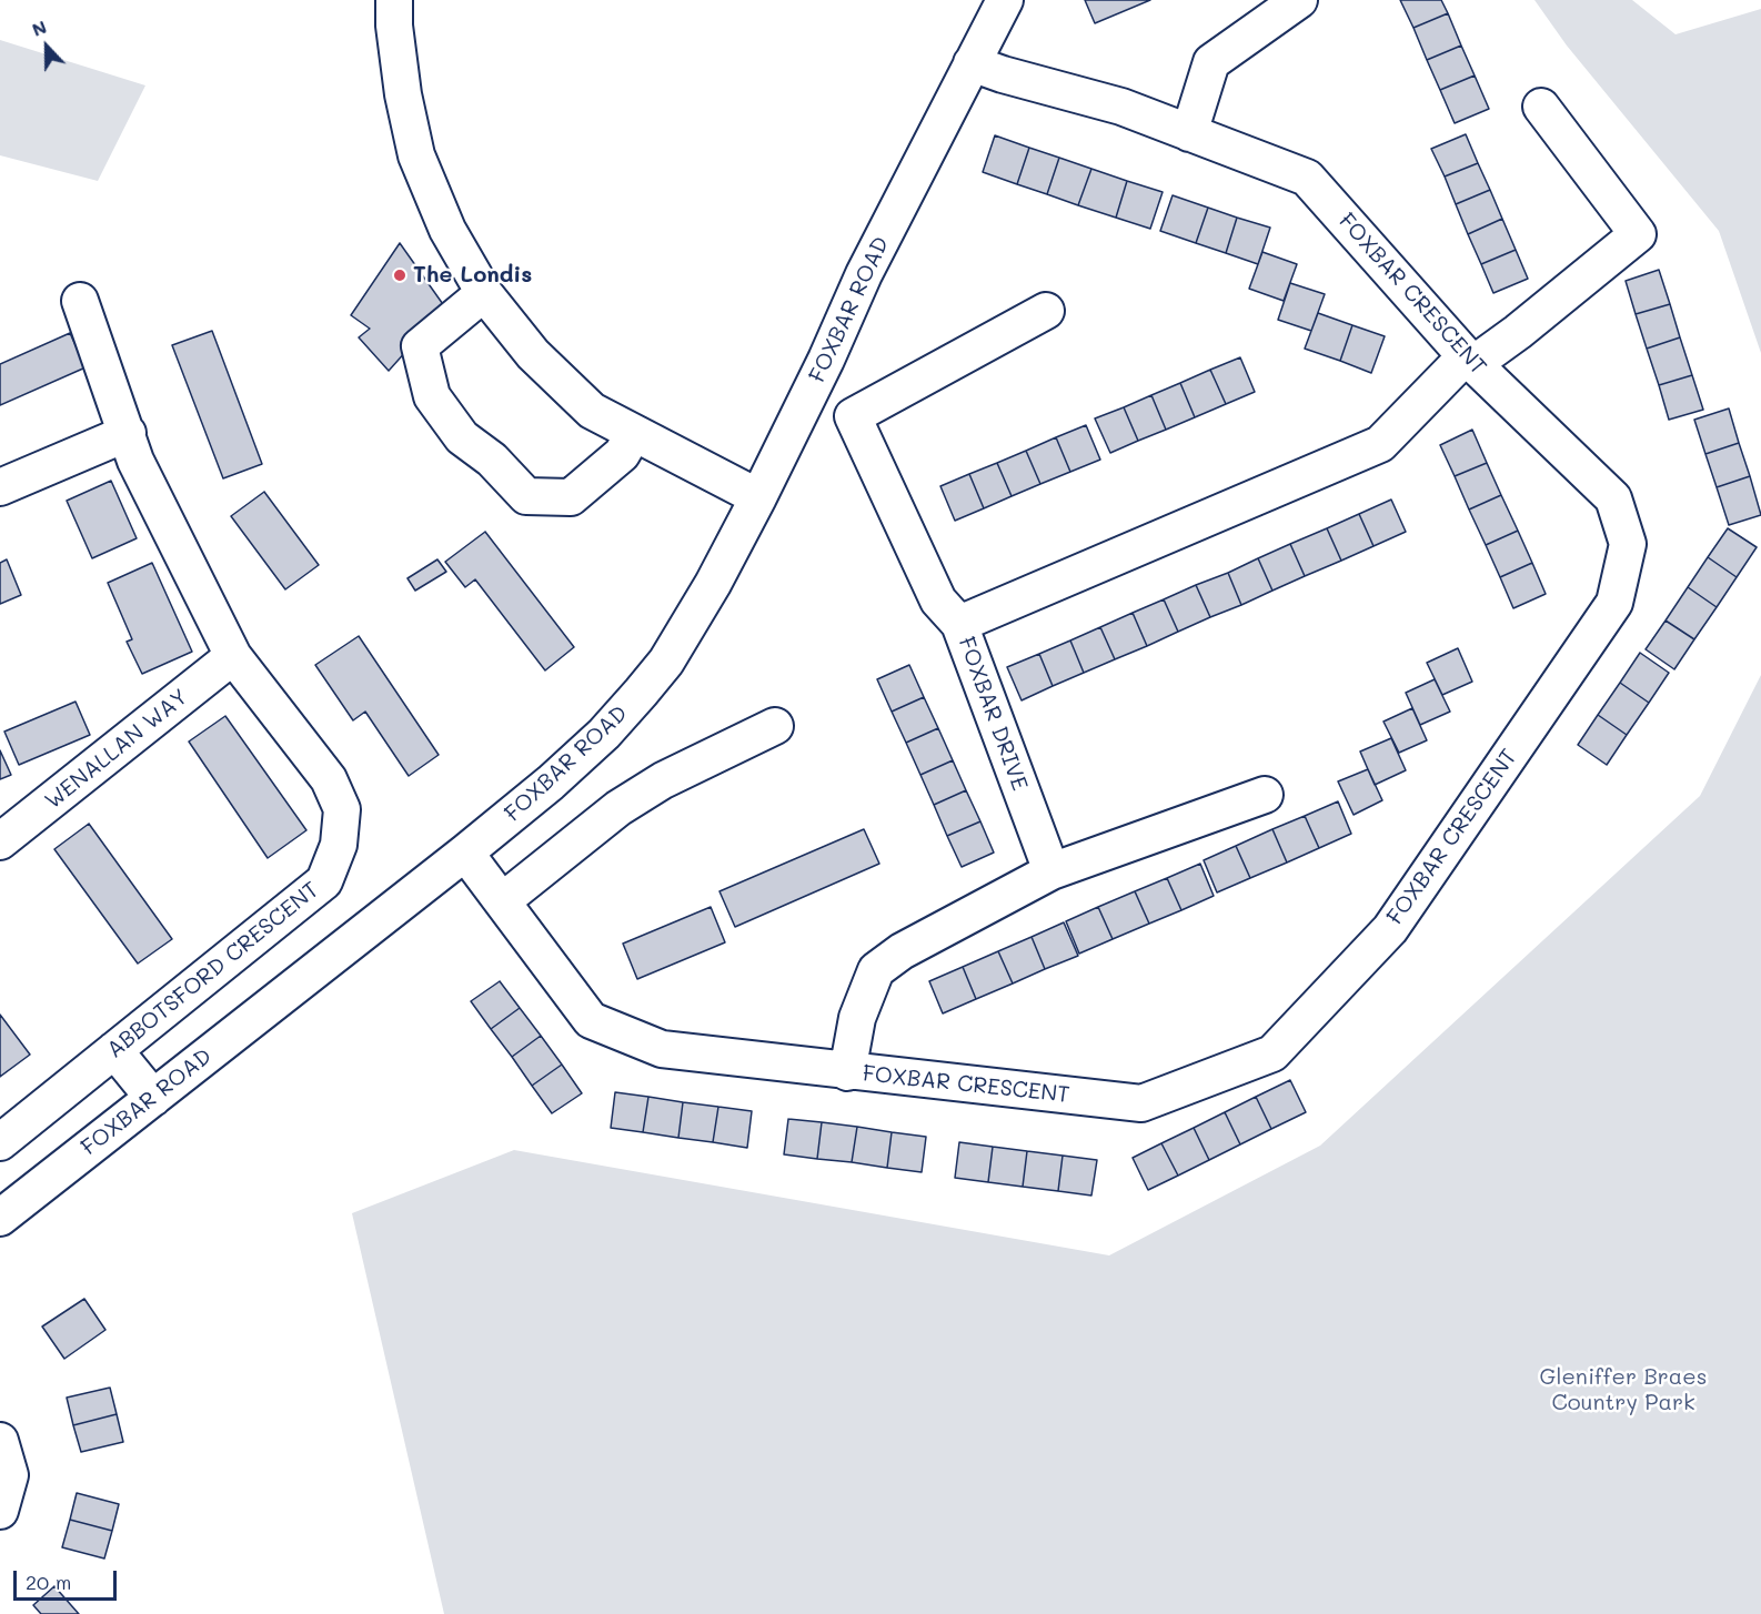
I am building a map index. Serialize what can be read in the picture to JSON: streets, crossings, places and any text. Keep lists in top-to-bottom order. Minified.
{"streets":{"street":["FOXBAR CRESCENT","FOXBAR ROAD","FOXBAR DRIVE","WENALLAN WAY","ABBOTSFORD CRESCENT"]},"crossings":[["FOXBAR CRESCENT","FOXBAR ROAD"],["FOXBAR CRESCENT","FOXBAR DRIVE"],["WENALLAN WAY","ABBOTSFORD CRESCENT"]],"parks":["Gleniffer Braes Country Park"],"places":["The Londis"],"scale_bar":"20 m","north":"top"}
